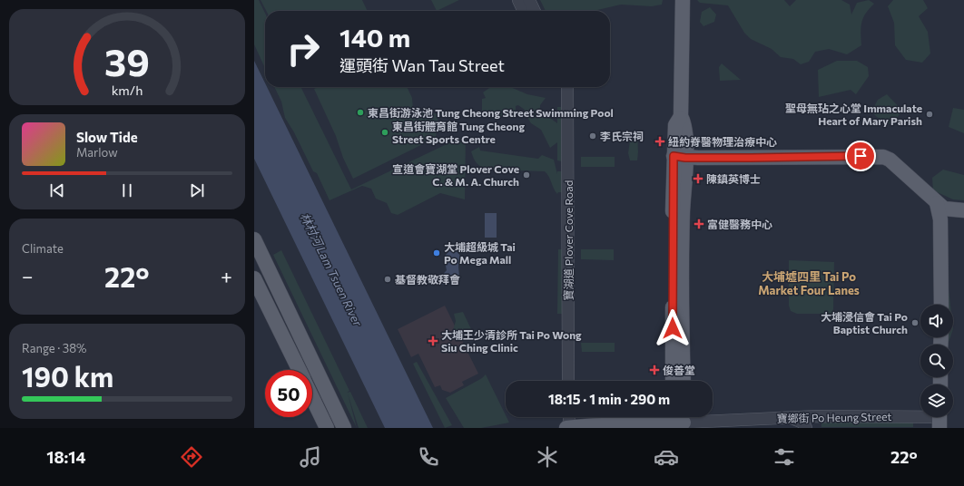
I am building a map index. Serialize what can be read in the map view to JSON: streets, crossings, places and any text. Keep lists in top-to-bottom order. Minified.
{"streets":{"main road":["寶鄉街 Po Heung Street"],"street":["寶湖道 Plover Cove Road"]},"districts":["大埔墟四里 Tai Po Market Four Lanes"],"water":["林村河 Lam Tsuen River"],"places":{"other":["東昌街游泳池 Tung Cheong Street Swimming Pool","聖母無玷之心堂 Immaculate Heart of Mary Parish","東昌街體育館 Tung Cheong Street Sports Centre","李氏宗祠","宣道會寶湖堂 Plover Cove C. & M. A. Church","大埔超級城 Tai Po Mega Mall","基督教敬拜會","大埔浸信會 Tai Po Baptist Church"],"health":["紐約脊醫物理治療中心","陳鎮英博士","富健醫務中心","大埔王少清診所 Tai Po Wong Siu Ching Clinic","俊善堂"]},"page":{"turn":["140 m","運頭街 Wan Tau Street"],"song":["Slow Tide","Marlow"],"tile":["Climate",["Range · 38%","190 km"]],"heat":["−","22°","+"],"limit":"50","trip":"18:15 · 1 min · 290 m","tabs":["18:14","22°"],"gauge":["39","km/h"]}}
